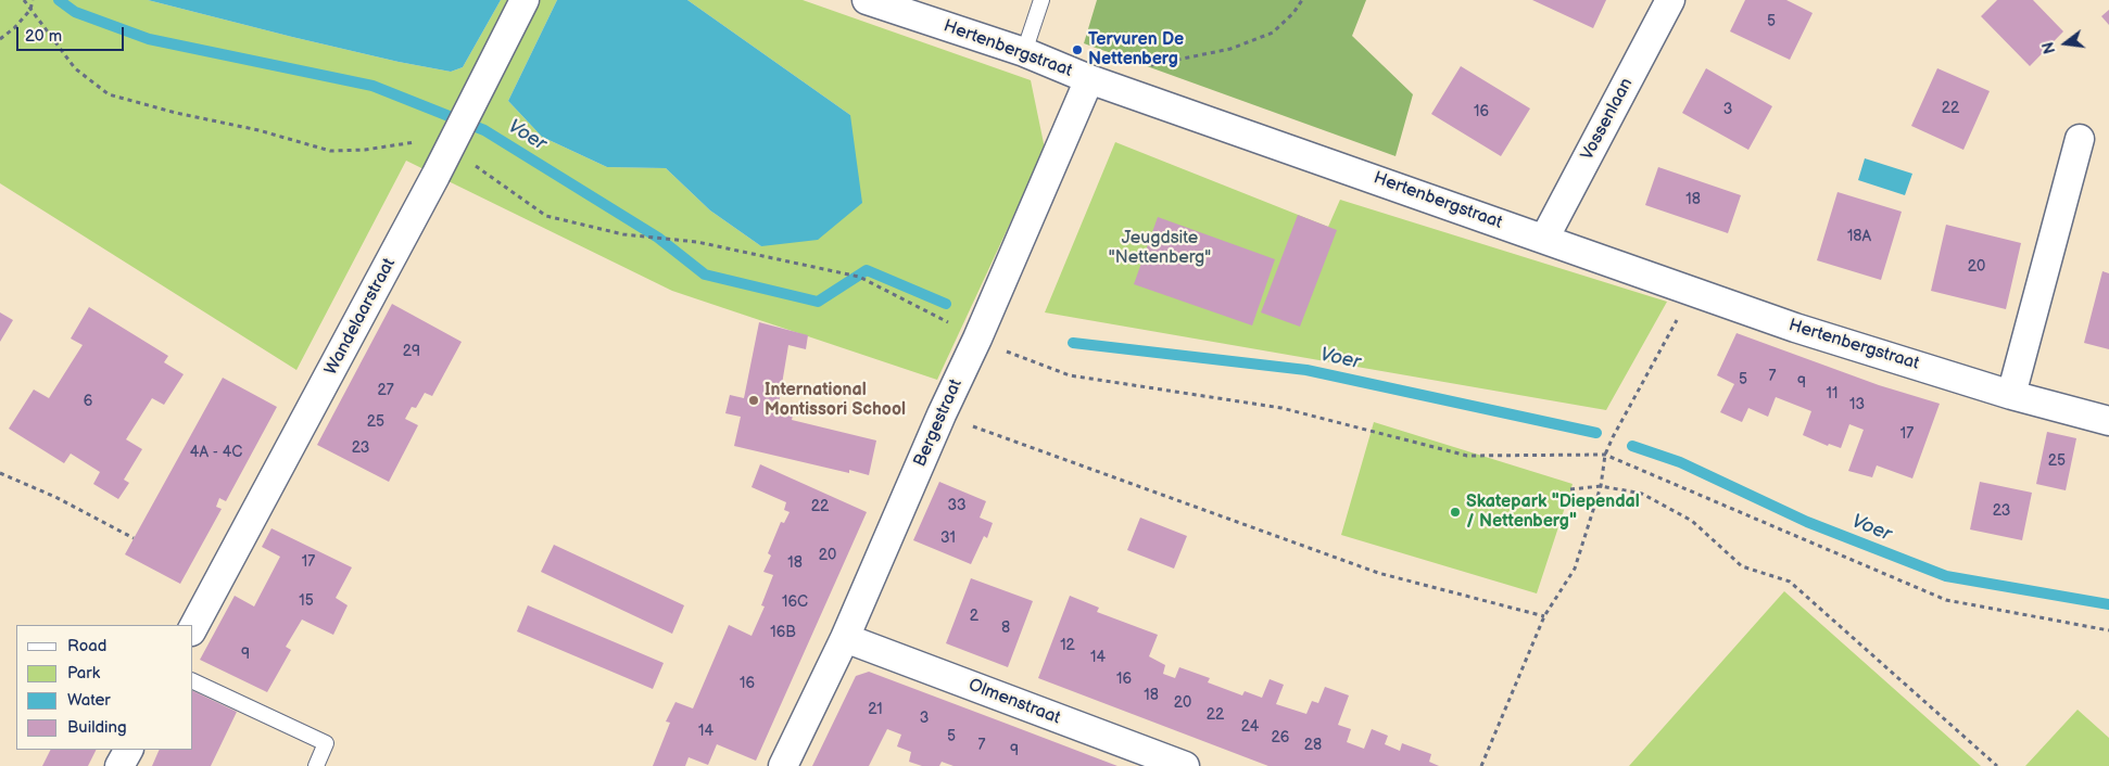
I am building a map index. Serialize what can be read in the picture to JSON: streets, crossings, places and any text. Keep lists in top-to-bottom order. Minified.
{"streets":{"street":["Hertenbergstraat","Vossenlaan","Wandelaarstraat","Bergestraat","Olmenstraat"]},"crossings":[["Hertenbergstraat","Vossenlaan"],["Hertenbergstraat","Bergestraat"],["Bergestraat","Olmenstraat"]],"water":["Voer"],"parks":["Jeugdsite \"Nettenberg\""],"places":["Tervuren De Nettenberg","International Montissori School","Skatepark \"Diependal / Nettenberg\""],"house_numbers":["5","22","3","16","18","18A","20","29","7","5","9","27","11","6","13","25","17","23","4A - 4C","25","33","22","23","31","20","17","18","15","16C","2","8","16B","12","9","14","16","16","18","20","21","22","3","24","14","5","26","7","28","9"],"legend":["Road","Park","Water","Building"],"scale_bar":"20 m","north":"left"}
